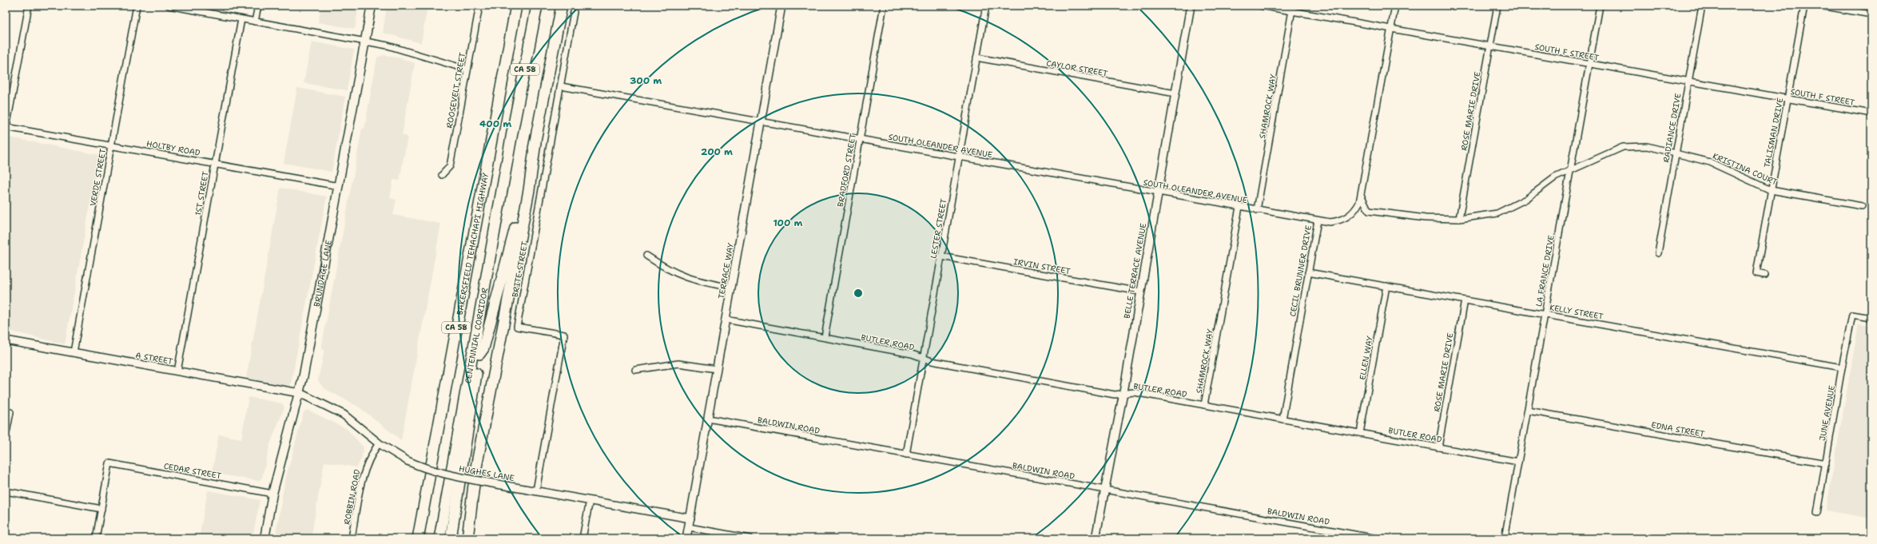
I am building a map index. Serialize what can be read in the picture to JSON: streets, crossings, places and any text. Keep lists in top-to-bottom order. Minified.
{"streets":{"highway":["CA 58","BAKERSFIELD TEHACHAPI HIGHWAY","CENTENNIAL CORRIDOR"],"main road":["BRUNDAGE LANE"],"street":["SOUTH F STREET","CAYLOR STREET","ROOSEVELT STREET","SHAMROCK WAY","ROSE MARIE DRIVE","RADIANCE DRIVE","TALISMAN DRIVE","SOUTH OLEANDER AVENUE","HOLTBY ROAD","KRISTINA COURT","BRADFORD STREET","VERDE STREET","1ST STREET","LESTER STREET","IRVIN STREET","BRITE STREET","TERRACE WAY","BELLE TERRACE AVENUE","CECIL BRUNNER DRIVE","LA FRANCE DRIVE","KELLY STREET","BUTLER ROAD","A STREET","ELLEN WAY","JUNE AVENUE","BALDWIN ROAD","EDNA STREET","CEDAR STREET","HUGHES LANE","ROBBIN ROAD"]},"crossings":[["SOUTH F STREET","SHAMROCK WAY"],["SOUTH F STREET","ROSE MARIE DRIVE"],["SOUTH F STREET","RADIANCE DRIVE"],["SOUTH F STREET","TALISMAN DRIVE"],["SOUTH F STREET","CECIL BRUNNER DRIVE"],["SOUTH F STREET","LA FRANCE DRIVE"],["CAYLOR STREET","LESTER STREET"],["CAYLOR STREET","BELLE TERRACE AVENUE"],["CA 58","CENTENNIAL CORRIDOR"],["SHAMROCK WAY","SOUTH OLEANDER AVENUE"],["SHAMROCK WAY","BUTLER ROAD"],["ROSE MARIE DRIVE","KELLY STREET"],["ROSE MARIE DRIVE","BUTLER ROAD"],["RADIANCE DRIVE","KRISTINA COURT"],["TALISMAN DRIVE","KRISTINA COURT"],["SOUTH OLEANDER AVENUE","BRADFORD STREET"],["SOUTH OLEANDER AVENUE","LESTER STREET"],["SOUTH OLEANDER AVENUE","BRITE STREET"],["SOUTH OLEANDER AVENUE","TERRACE WAY"],["SOUTH OLEANDER AVENUE","BELLE TERRACE AVENUE"],["SOUTH OLEANDER AVENUE","CECIL BRUNNER DRIVE"],["HOLTBY ROAD","VERDE STREET"],["HOLTBY ROAD","1ST STREET"],["HOLTBY ROAD","BRUNDAGE LANE"],["KRISTINA COURT","LA FRANCE DRIVE"],["BRADFORD STREET","BUTLER ROAD"],["VERDE STREET","A STREET"],["1ST STREET","A STREET"],["LESTER STREET","IRVIN STREET"],["LESTER STREET","BUTLER ROAD"],["LESTER STREET","BALDWIN ROAD"],["IRVIN STREET","BELLE TERRACE AVENUE"],["BRITE STREET","HUGHES LANE"],["TERRACE WAY","BUTLER ROAD"],["TERRACE WAY","BALDWIN ROAD"],["TERRACE WAY","HUGHES LANE"],["BELLE TERRACE AVENUE","BUTLER ROAD"],["BELLE TERRACE AVENUE","BALDWIN ROAD"],["CECIL BRUNNER DRIVE","KELLY STREET"],["CECIL BRUNNER DRIVE","BUTLER ROAD"],["LA FRANCE DRIVE","KELLY STREET"],["LA FRANCE DRIVE","BUTLER ROAD"],["LA FRANCE DRIVE","EDNA STREET"],["BRUNDAGE LANE","A STREET"],["BRUNDAGE LANE","CEDAR STREET"],["BRUNDAGE LANE","HUGHES LANE"],["KELLY STREET","ELLEN WAY"],["KELLY STREET","JUNE AVENUE"],["BUTLER ROAD","ELLEN WAY"],["A STREET","HUGHES LANE"],["JUNE AVENUE","EDNA STREET"],["HUGHES LANE","ROBBIN ROAD"]],"rings":["300 m","400 m","200 m","100 m"]}
